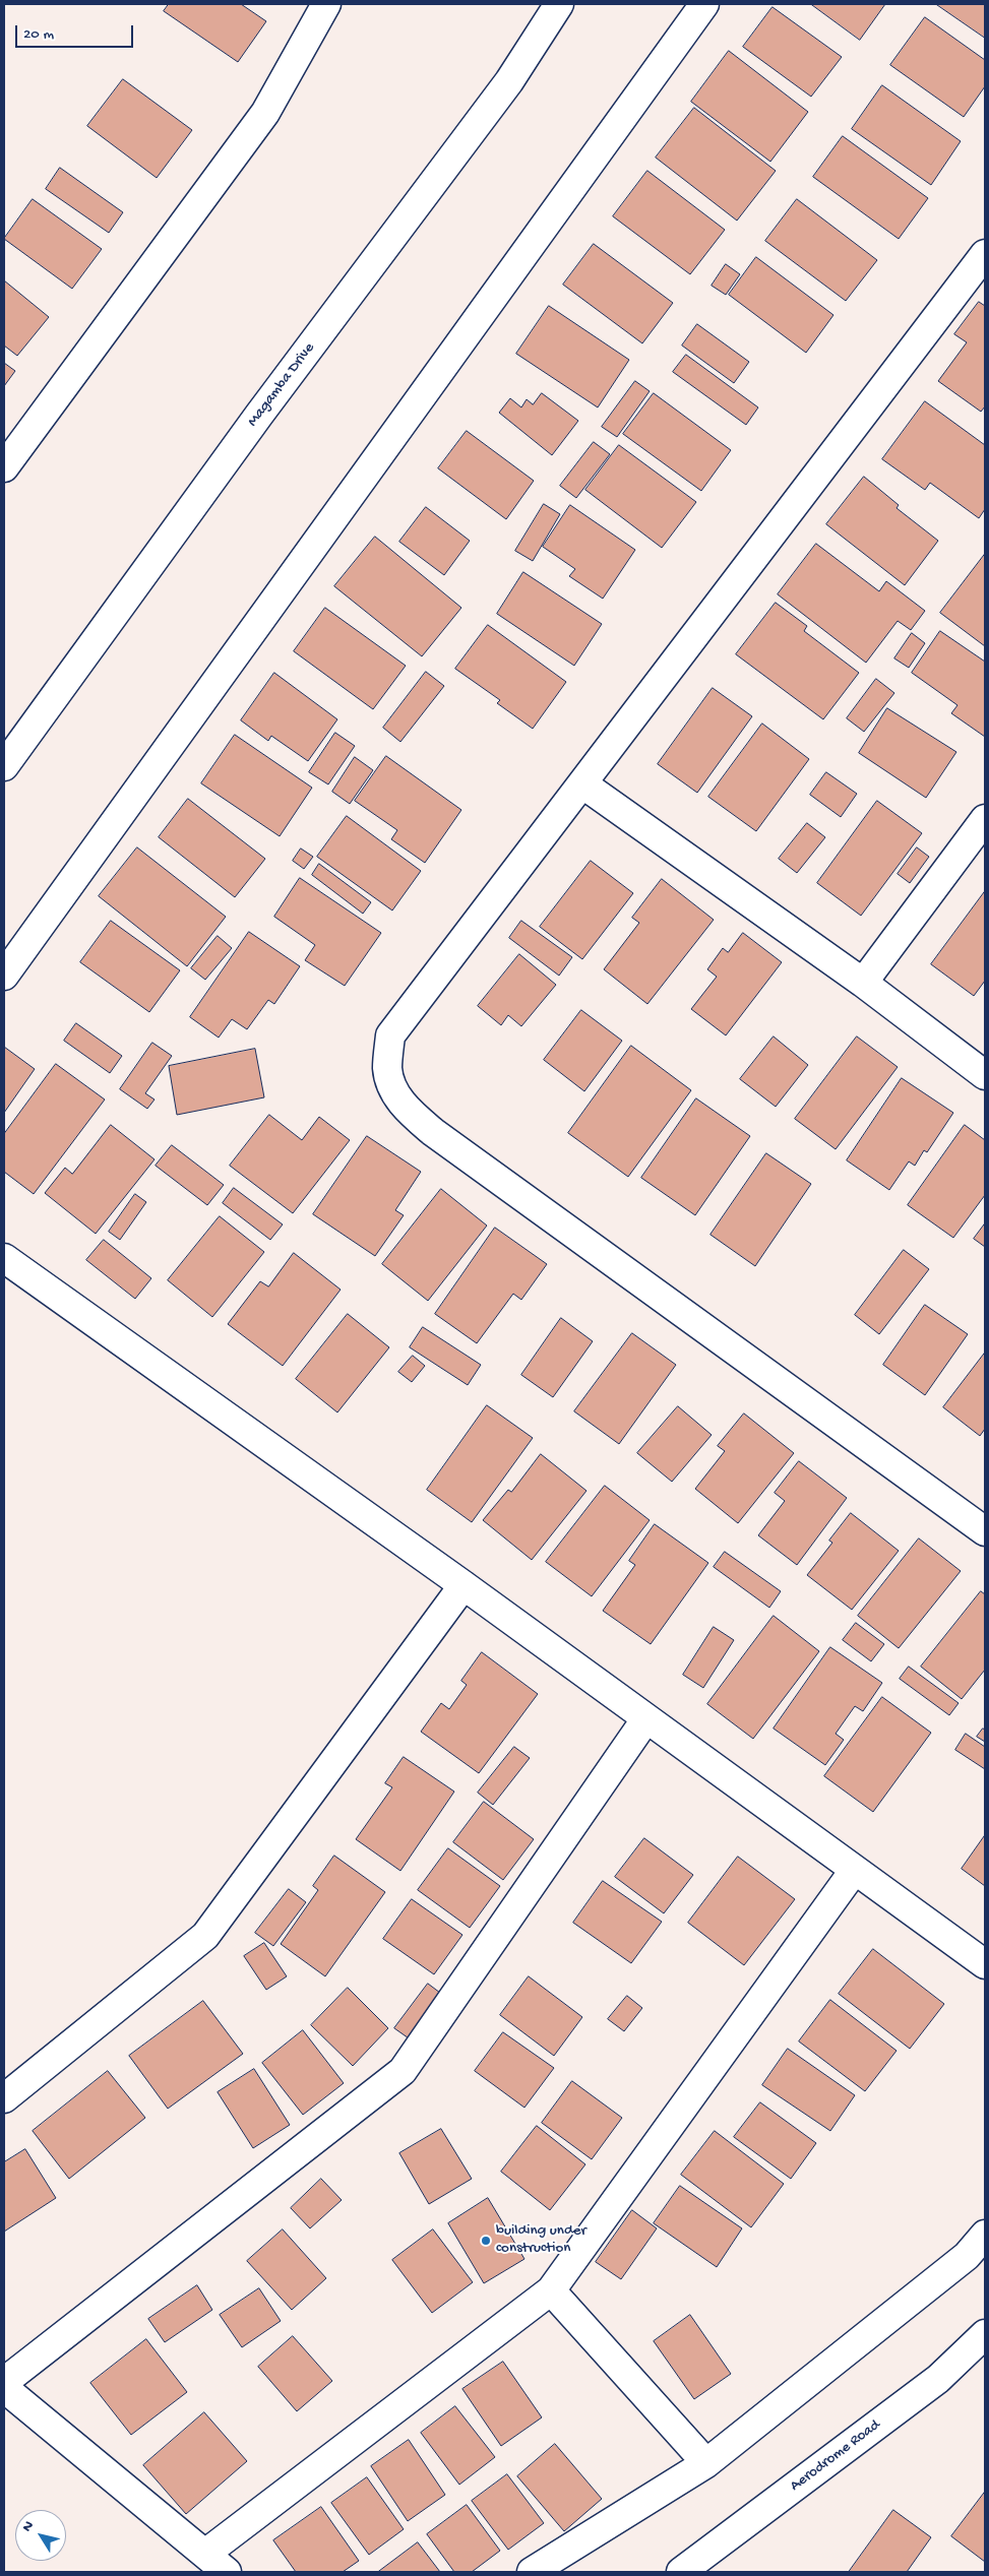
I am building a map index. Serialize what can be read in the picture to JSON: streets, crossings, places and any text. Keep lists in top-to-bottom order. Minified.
{"streets":{"street":["Magamba Drive","Aerodrome Road"]},"places":["building under construction"],"scale_bar":"20 m","north":"top left"}
